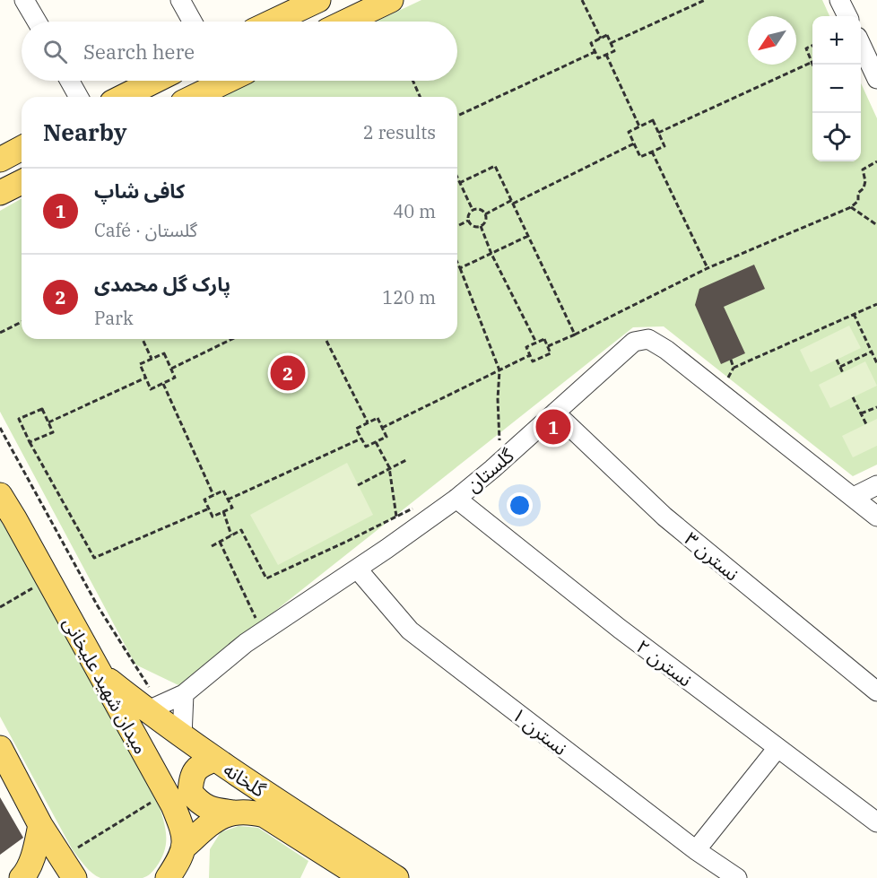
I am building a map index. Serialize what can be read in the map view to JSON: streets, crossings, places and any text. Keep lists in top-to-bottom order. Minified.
{"streets":{"main road":["میدان شهید علیخانی","گلخانه"],"street":["گلستان","نسترن ۳","نسترن ۲","نسترن ۱"]},"crossings":[["گلستان","نسترن ۳"],["گلستان","نسترن ۲"],["گلستان","نسترن ۱"],["گلستان","گلخانه"],["میدان شهید علیخانی","گلخانه"]],"north":"bottom left","page":{"map_buttons":["+","−"],"search":"Search here","heading":["Nearby","2 results"],"list":[{"mark":"1","name":"کافی شاپ","note":"Café · گلستان","value":"40 m"},{"mark":"2","name":"پارک گل محمدی","note":"Park","value":"120 m"}],"pins":["2","1"]}}
